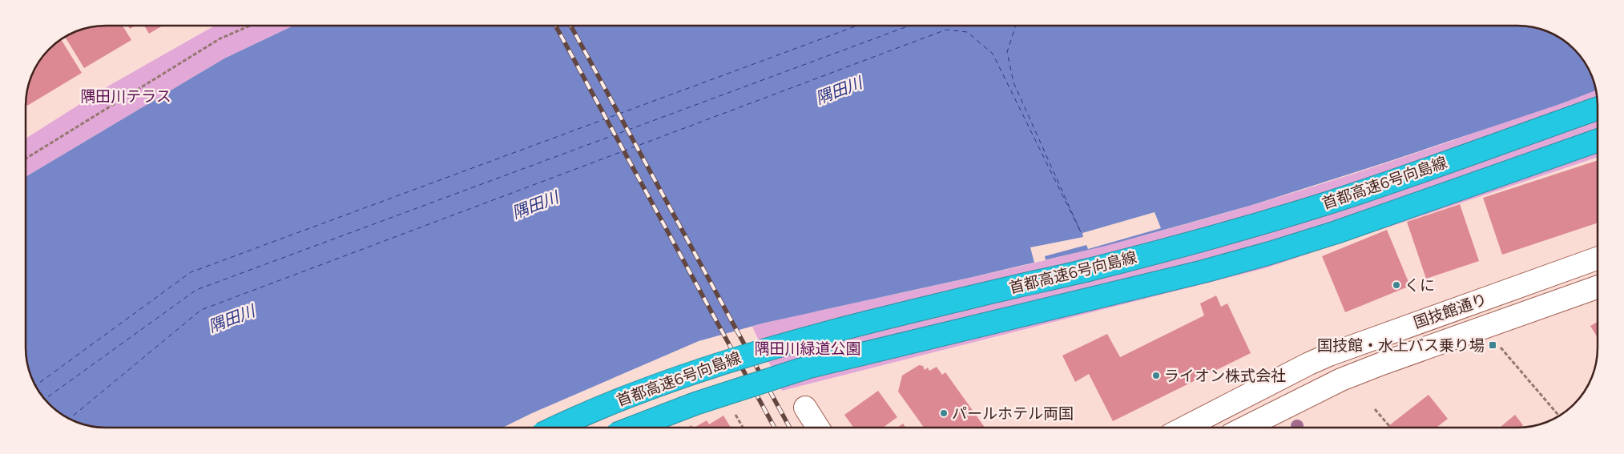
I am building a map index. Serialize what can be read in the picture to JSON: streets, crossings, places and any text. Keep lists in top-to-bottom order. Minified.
{"streets":{"highway":["首都高速6号向島線"],"street":["国技館通り"]},"water":["隅田川"],"parks":["隅田川テラス","隅田川緑道公園"],"places":{"other":["くに","ライオン株式会社","パールホテル両国"],"transit":["国技館・水上バス乗り場"]}}
